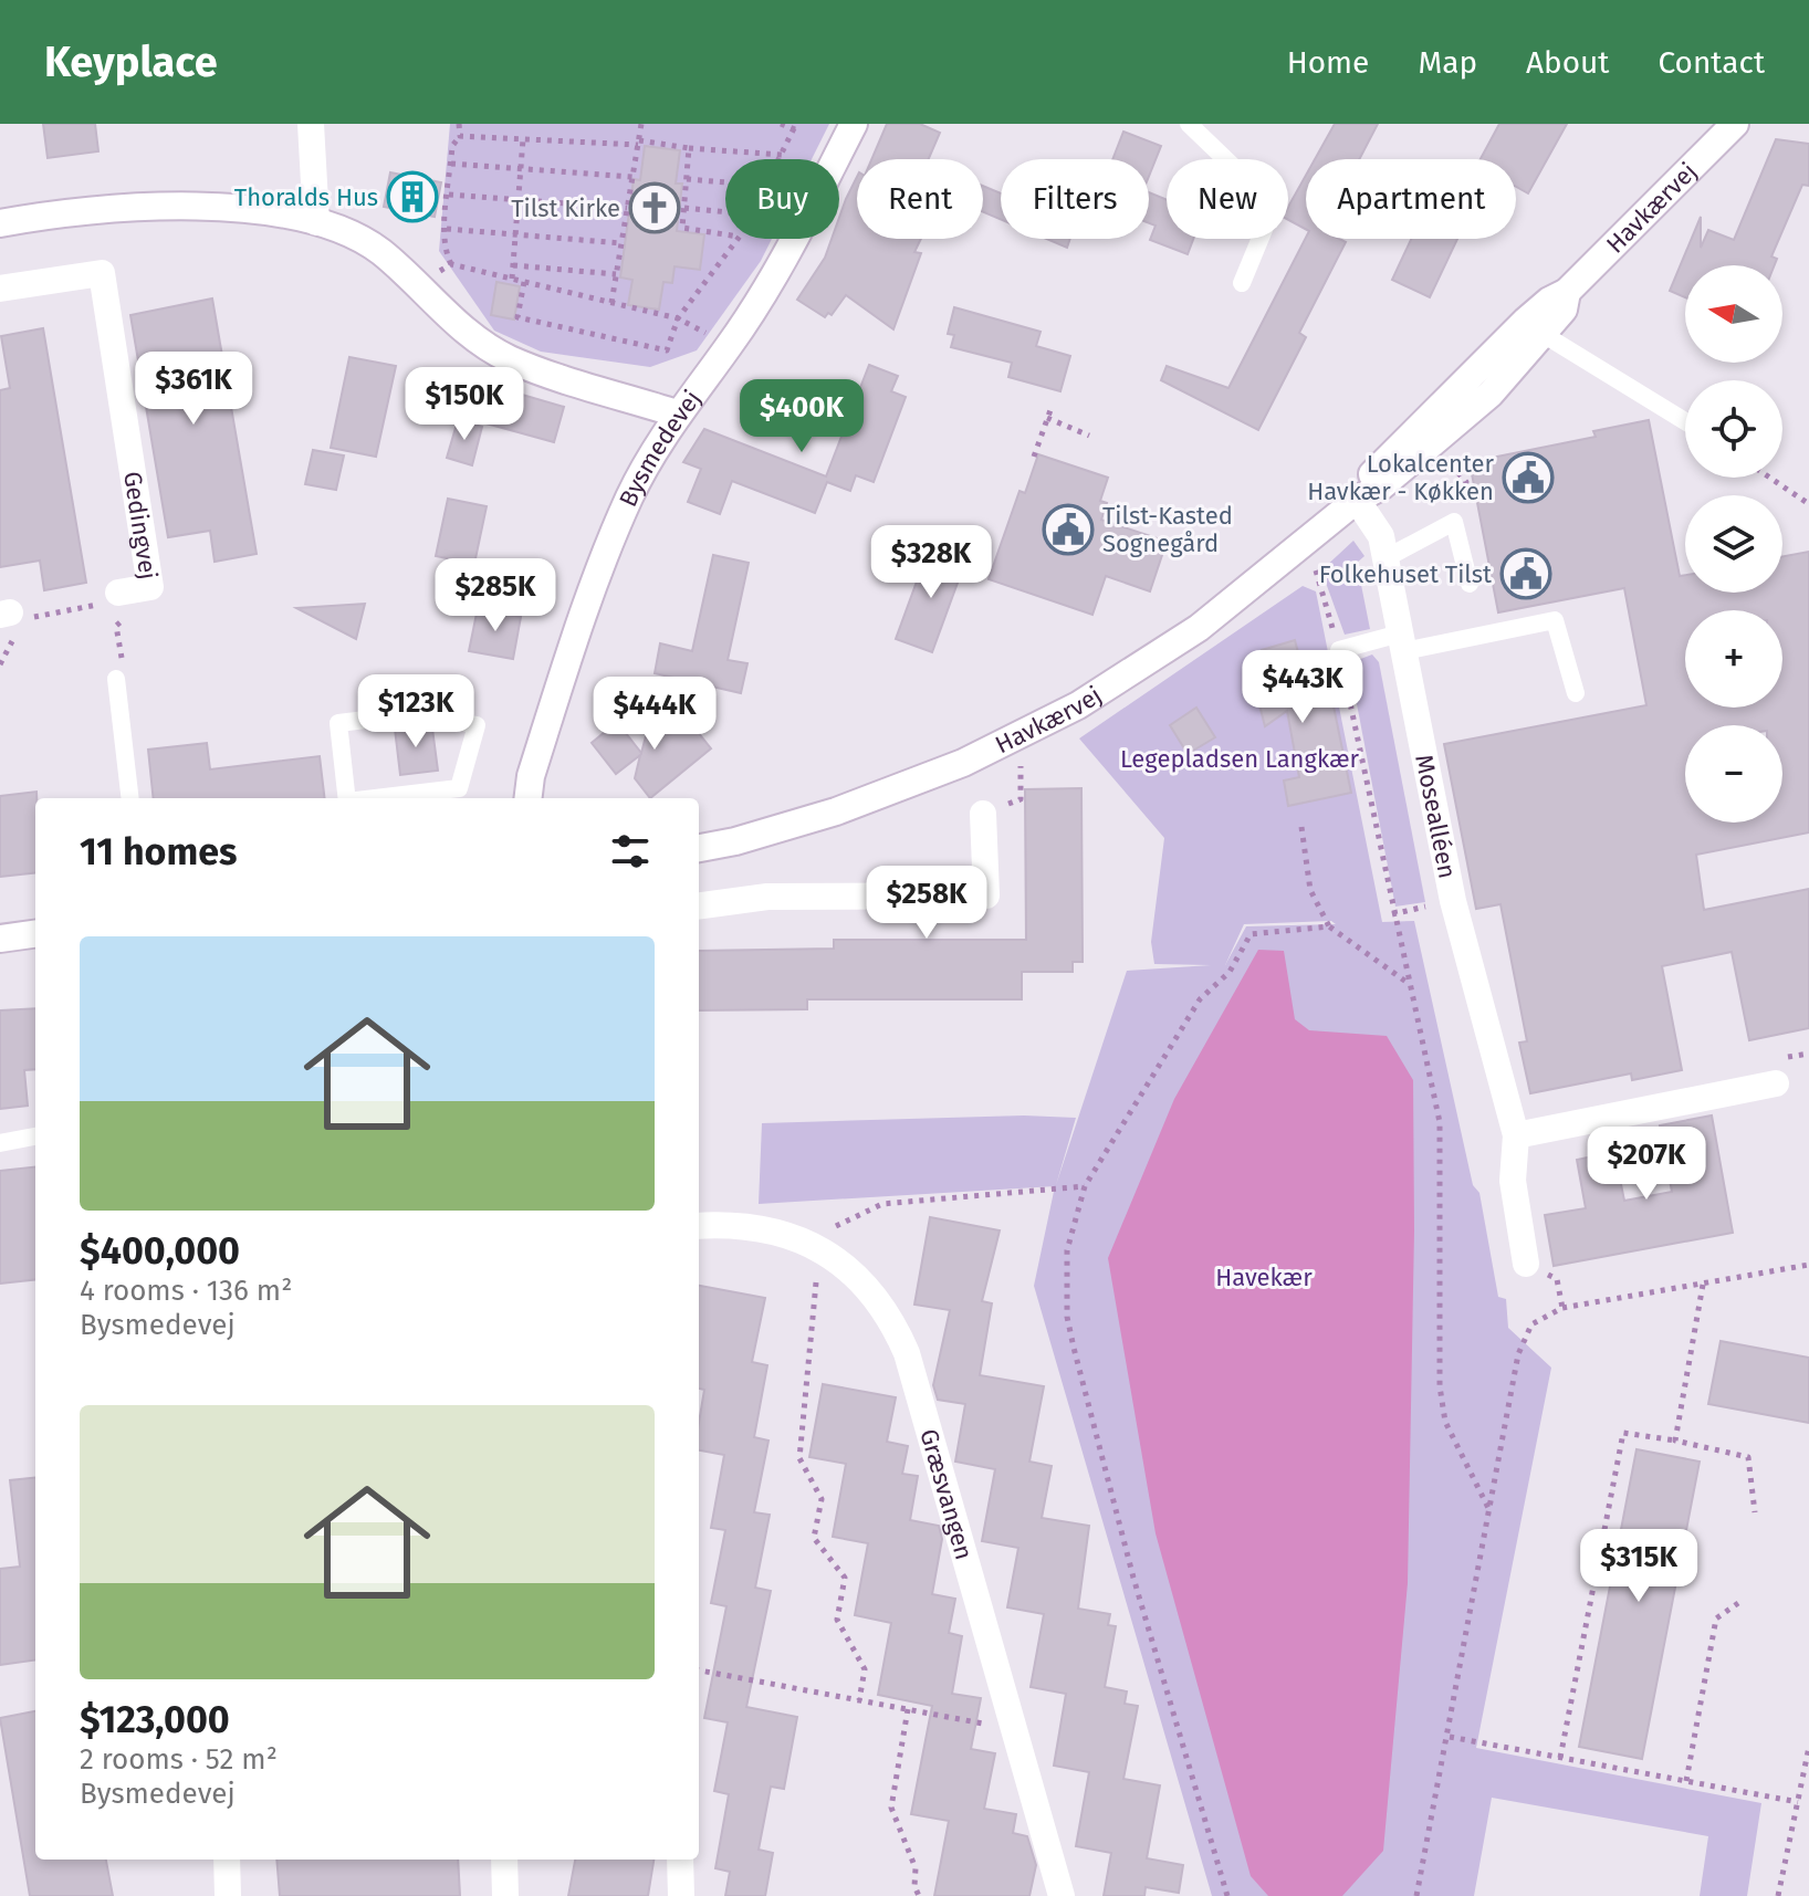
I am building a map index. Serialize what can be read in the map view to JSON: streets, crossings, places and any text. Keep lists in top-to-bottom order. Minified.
{"streets":{"street":["Havkærvej","Bysmedevej","Gedingvej","Mosealléen","Græsvangen"]},"crossings":[["Havkærvej","Mosealléen"]],"parks":["Legepladsen Langkær","Havekær"],"places":{"building":["Thoralds Hus"],"church":["Tilst Kirke"],"public building":["Lokalcenter Havkær - Køkken","Tilst-Kasted Sognegård","Folkehuset Tilst"]},"north":"left","page":{"header":"Keyplace","nav":["Home","Map","About","Contact"],"chip":["Buy","Rent","Filters","New","Apartment"],"map_buttons":["+","−"],"price":["$361K","$150K","$400K","$328K","$285K","$443K","$123K","$444K","$258K","$207K","$315K"],"heading":"11 homes","list":[{"name":"$400,000","note":"4 rooms · 136 m² · Bysmedevej"},{"name":"$123,000","note":"2 rooms · 52 m² · Bysmedevej"}]}}
